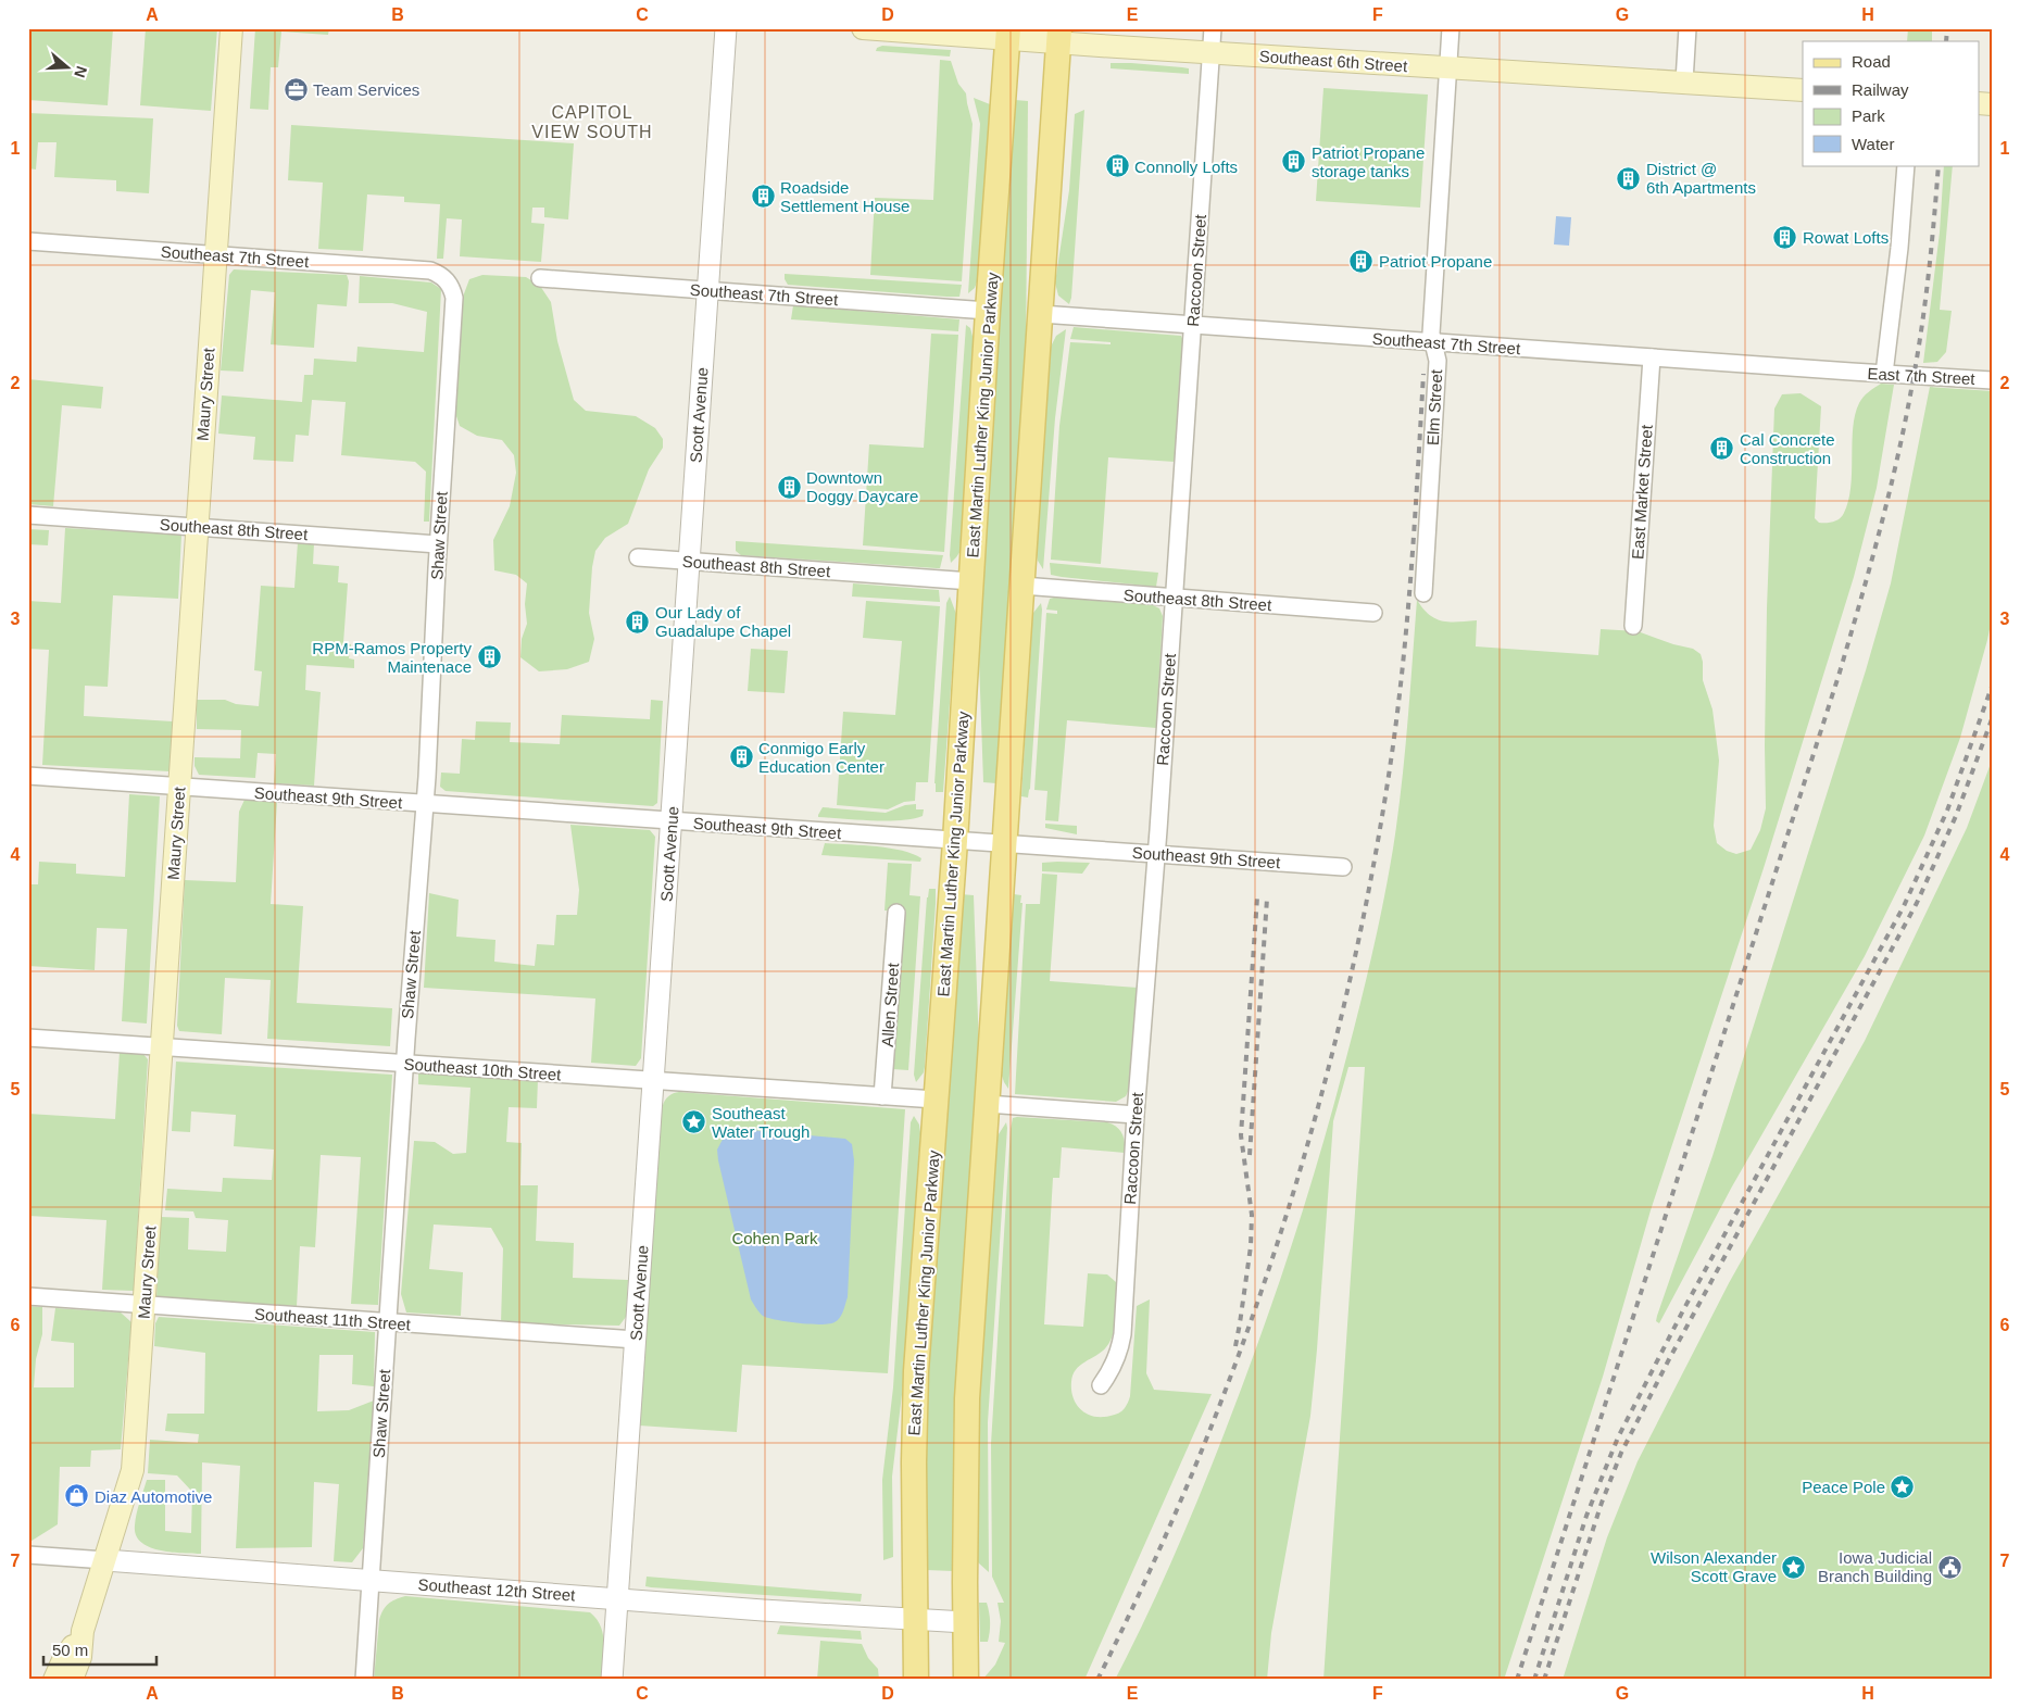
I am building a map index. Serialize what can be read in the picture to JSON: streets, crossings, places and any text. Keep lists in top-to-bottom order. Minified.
{"streets":{"main road":["Southeast 6th Street","Maury Street","East Martin Luther King Junior Parkway"],"street":["Southeast 7th Street","Raccoon Street","East 7th Street","Elm Street","Scott Avenue","East Market Street","Southeast 8th Street","Shaw Street","Southeast 9th Street","Allen Street","Southeast 10th Street","Southeast 11th Street","Southeast 12th Street"]},"crossings":[["Southeast 6th Street","Raccoon Street"],["Southeast 6th Street","Elm Street"],["Southeast 6th Street","East Martin Luther King Junior Parkway"],["Southeast 7th Street","Raccoon Street"],["Southeast 7th Street","East 7th Street"],["Southeast 7th Street","Maury Street"],["Southeast 7th Street","Elm Street"],["Southeast 7th Street","Scott Avenue"],["Southeast 7th Street","East Martin Luther King Junior Parkway"],["Southeast 7th Street","East Market Street"],["Southeast 7th Street","Shaw Street"],["Raccoon Street","Southeast 8th Street"],["Raccoon Street","Southeast 9th Street"],["Maury Street","Southeast 8th Street"],["Maury Street","Southeast 9th Street"],["Maury Street","Southeast 10th Street"],["Maury Street","Southeast 11th Street"],["Maury Street","Southeast 12th Street"],["Scott Avenue","Southeast 8th Street"],["Scott Avenue","Southeast 9th Street"],["Scott Avenue","Southeast 10th Street"],["Scott Avenue","Southeast 11th Street"],["Scott Avenue","Southeast 12th Street"],["East Martin Luther King Junior Parkway","Southeast 8th Street"],["East Martin Luther King Junior Parkway","Southeast 9th Street"],["East Martin Luther King Junior Parkway","Southeast 10th Street"],["East Martin Luther King Junior Parkway","Southeast 12th Street"],["Southeast 8th Street","Shaw Street"],["Shaw Street","Southeast 9th Street"],["Shaw Street","Southeast 10th Street"],["Shaw Street","Southeast 11th Street"],["Shaw Street","Southeast 12th Street"],["Allen Street","Southeast 10th Street"]],"districts":["CAPITOL VIEW SOUTH"],"parks":["Cohen Park"],"places":{"office":["Team Services"],"building":["Patriot Propane storage tanks","Connolly Lofts","District @ 6th Apartments","Roadside Settlement House","Rowat Lofts","Patriot Propane","Cal Concrete Construction","Downtown Doggy Daycare","Our Lady of Guadalupe Chapel","RPM-Ramos Property Maintenace","Conmigo Early Education Center"],"place":["Southeast Water Trough","Peace Pole","Wilson Alexander Scott Grave"],"shop":["Diaz Automotive"],"public building":["Iowa Judicial Branch Building"]},"legend":["Road","Railway","Park","Water"],"scale_bar":"50 m","north":"right","grid":{"columns":["A","B","C","D","E","F","G","H"],"rows":["1","2","3","4","5","6","7"]}}
